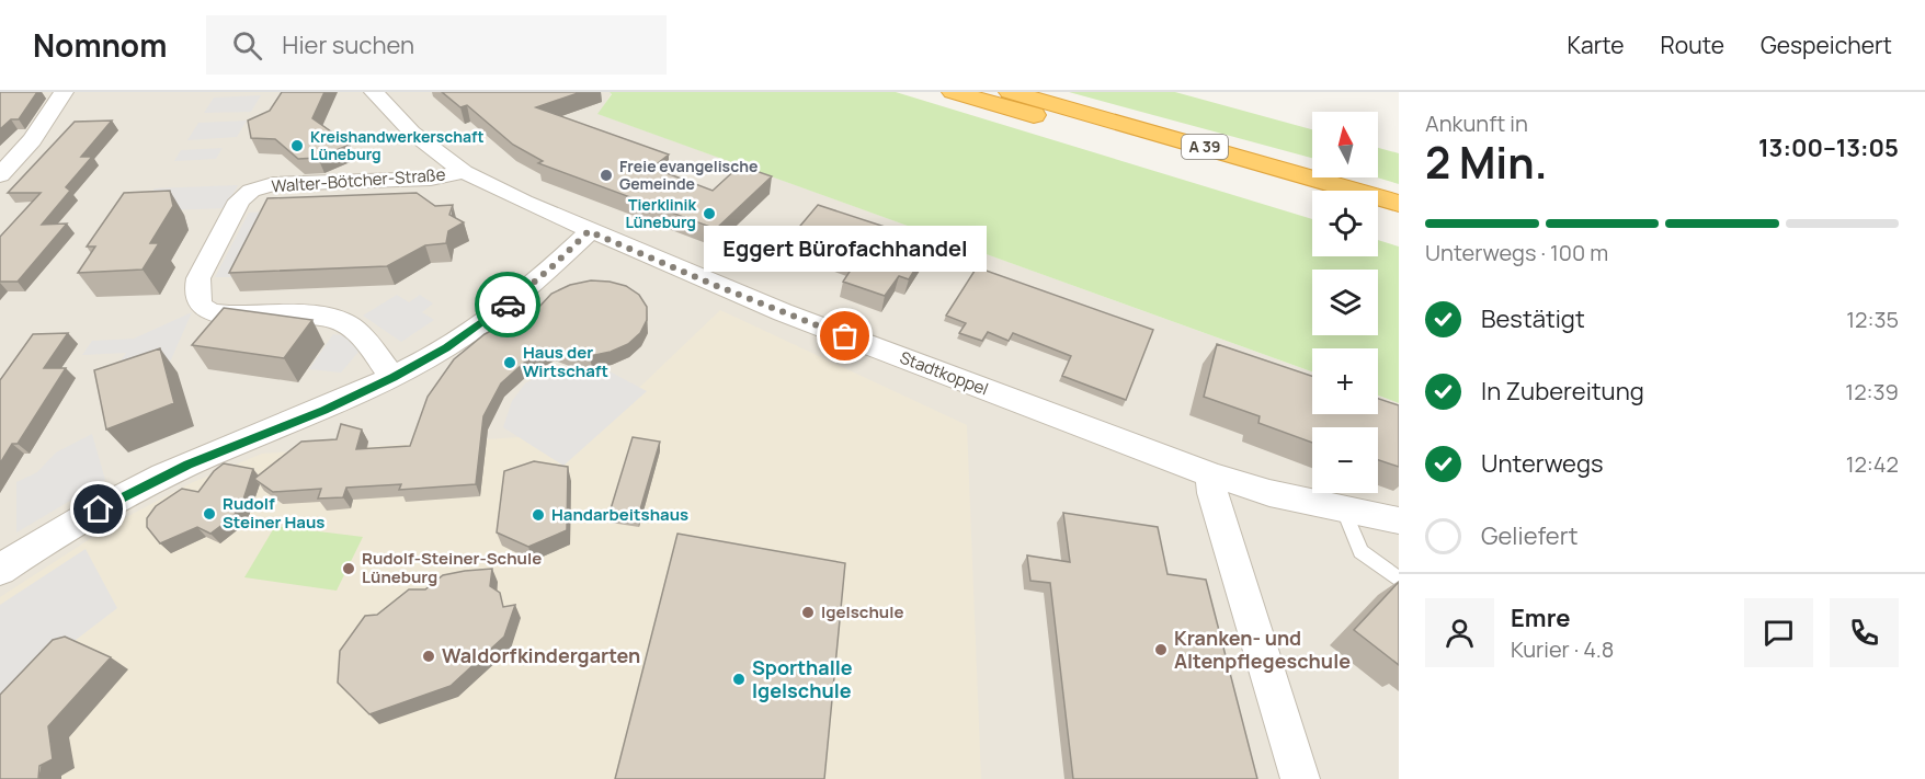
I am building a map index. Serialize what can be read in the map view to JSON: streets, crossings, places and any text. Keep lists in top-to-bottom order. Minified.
{"streets":{"highway":["A 39"],"street":["Walter-Bötcher-Straße","Stadtkoppel"]},"crossings":[["Walter-Bötcher-Straße","Stadtkoppel"]],"places":["Kreishandwerkerschaft Lüneburg","Freie evangelische Gemeinde","Tierklinik Lüneburg","Eggert Bürofachhandel","Haus der Wirtschaft","Rudolf Steiner Haus","Handarbeitshaus","Rudolf-Steiner-Schule Lüneburg","Igelschule","Kranken- und Altenpflegeschule","Waldorfkindergarten","Sporthalle Igelschule"],"north":"top","page":{"header":"Nomnom","search":"Hier suchen","nav":["Karte","Route","Gespeichert"],"heading":["2 Min.","Ankunft in","13:00–13:05"],"panel":["Emre","Kurier · 4.8"],"map_buttons":["+","−"],"bar":"Unterwegs · 100 m","bubble":"Eggert Bürofachhandel","list":[["Bestätigt","12:35"],["In Zubereitung","12:39"],["Unterwegs","12:42"],"Geliefert"]}}
